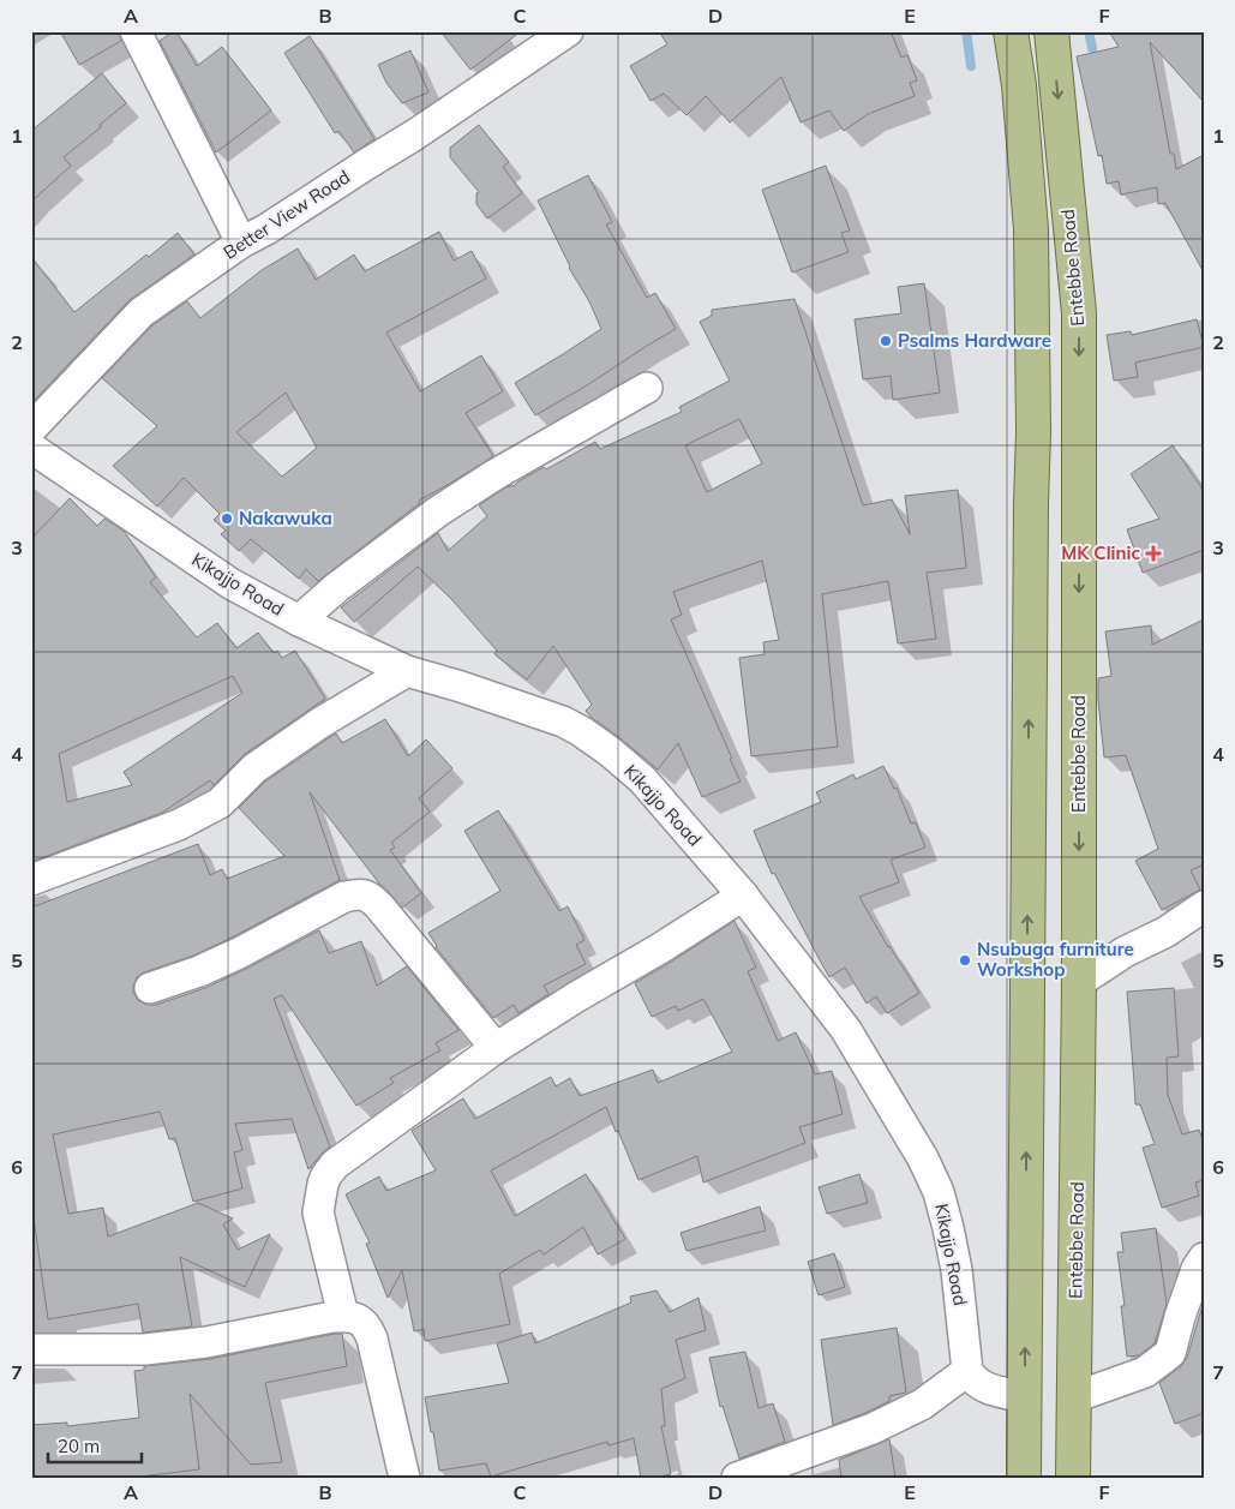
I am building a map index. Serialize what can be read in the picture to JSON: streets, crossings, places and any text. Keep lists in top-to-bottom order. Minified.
{"streets":{"main road":["Entebbe Road"],"street":["Better View Road","Kikajjo Road"]},"places":{"other":["Psalms Hardware","Nakawuka","Nsubuga furniture Workshop"],"health":["MK Clinic"]},"scale_bar":"20 m","grid":{"columns":["A","B","C","D","E","F"],"rows":["1","2","3","4","5","6","7"]}}
